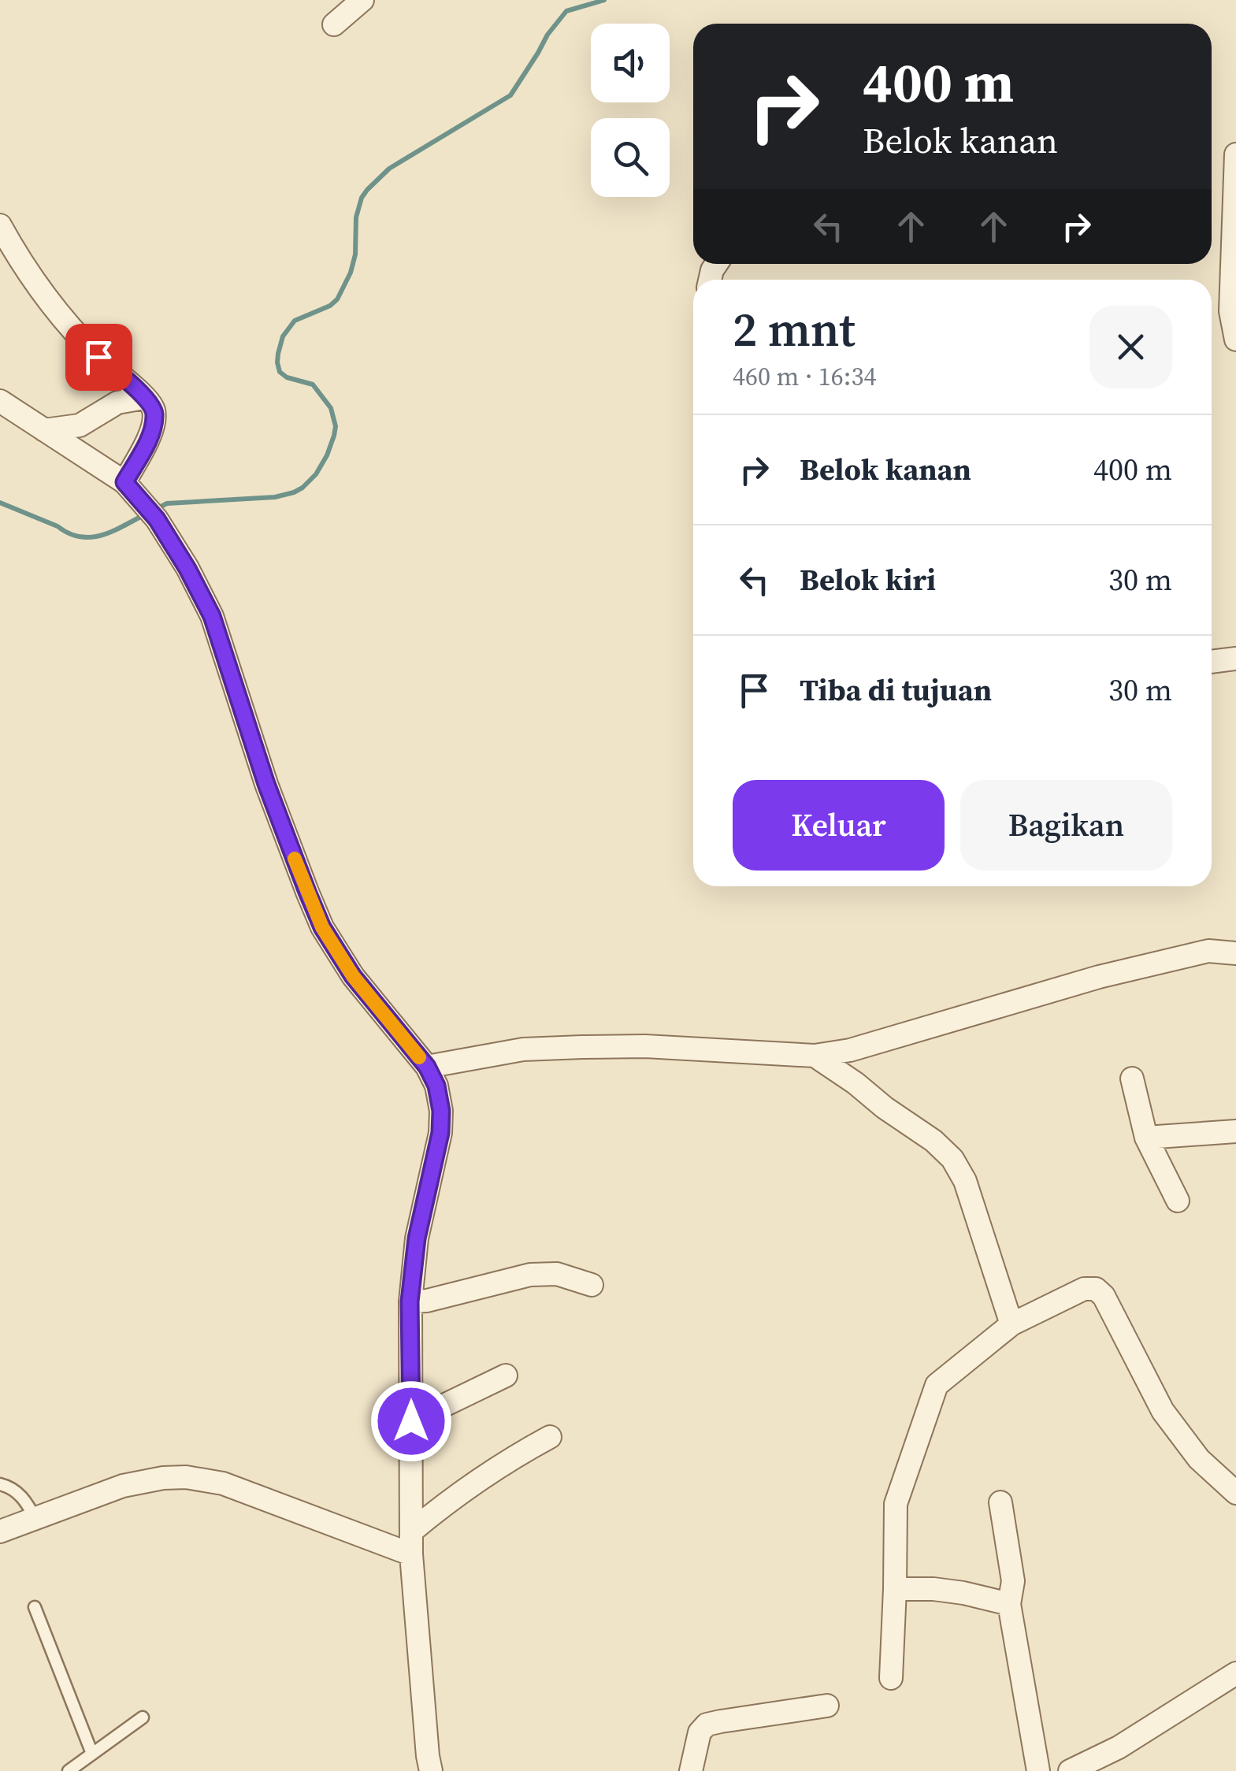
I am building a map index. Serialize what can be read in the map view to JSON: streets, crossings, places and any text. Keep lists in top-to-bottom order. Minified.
{"page":{"turn":["400 m","Belok kanan"],"heading":["2 mnt","460 m · 16:34"],"list":[{"name":"Belok kanan","value":"400 m"},{"name":"Belok kiri","value":"30 m"},{"name":"Tiba di tujuan","value":"30 m"}],"buttons":["Keluar","Bagikan"]}}
